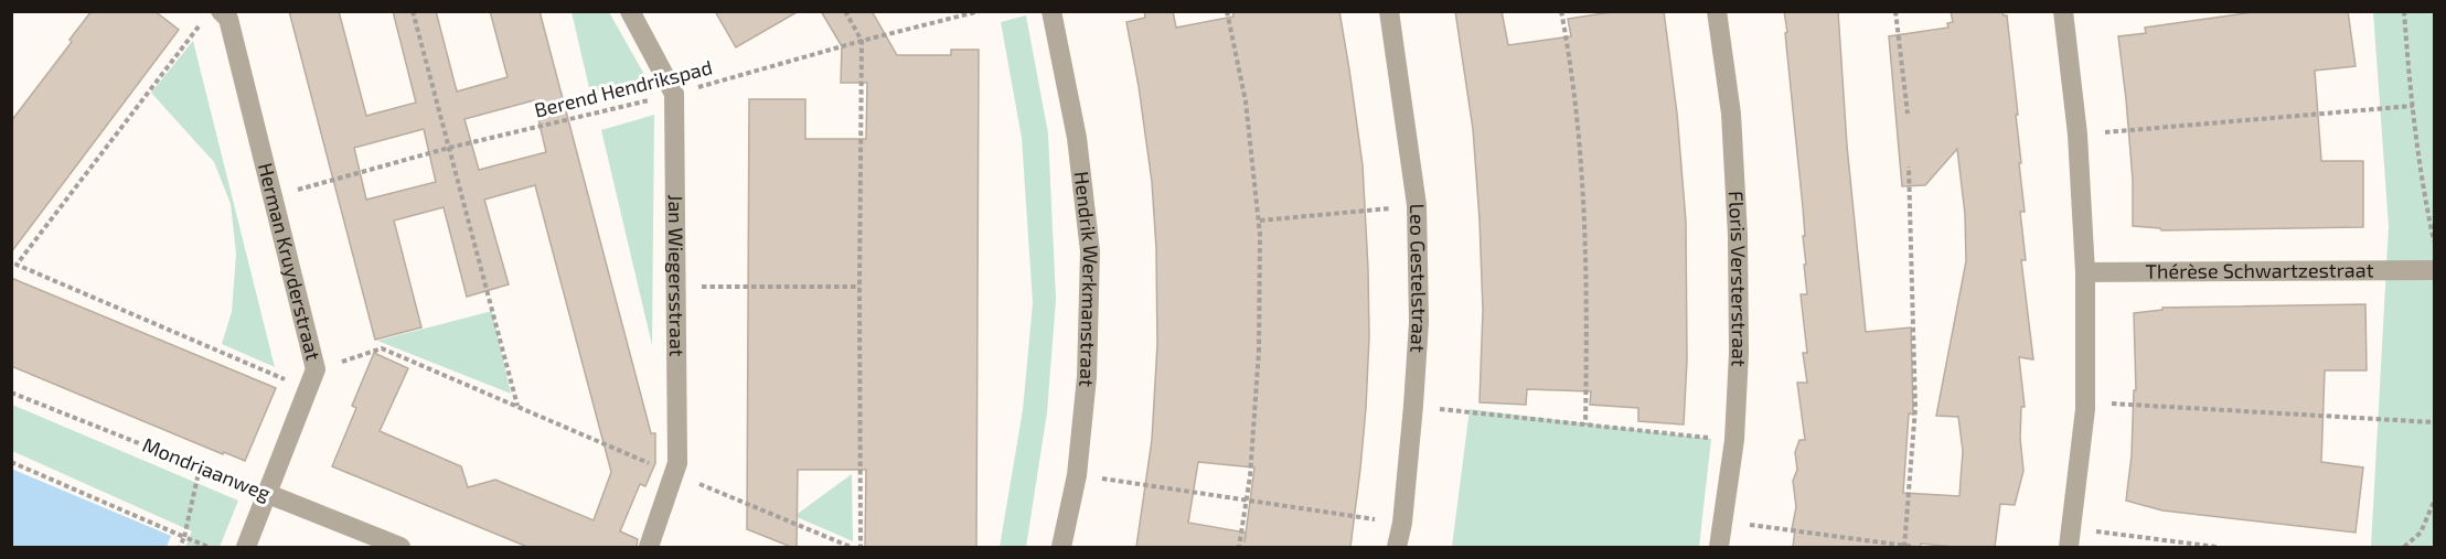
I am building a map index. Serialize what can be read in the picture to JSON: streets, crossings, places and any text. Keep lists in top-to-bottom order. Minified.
{"streets":{"street":["Herman Kruyderstraat","Thérèse Schwartzestraat","Jan Wiegersstraat","Hendrik Werkmanstraat","Leo Gestelstraat","Floris Versterstraat","Mondriaanweg"],"path":["Berend Hendrikspad"]},"crossings":[["Berend Hendrikspad","Herman Kruyderstraat"],["Berend Hendrikspad","Jan Wiegersstraat"],["Herman Kruyderstraat","Mondriaanweg"]]}
